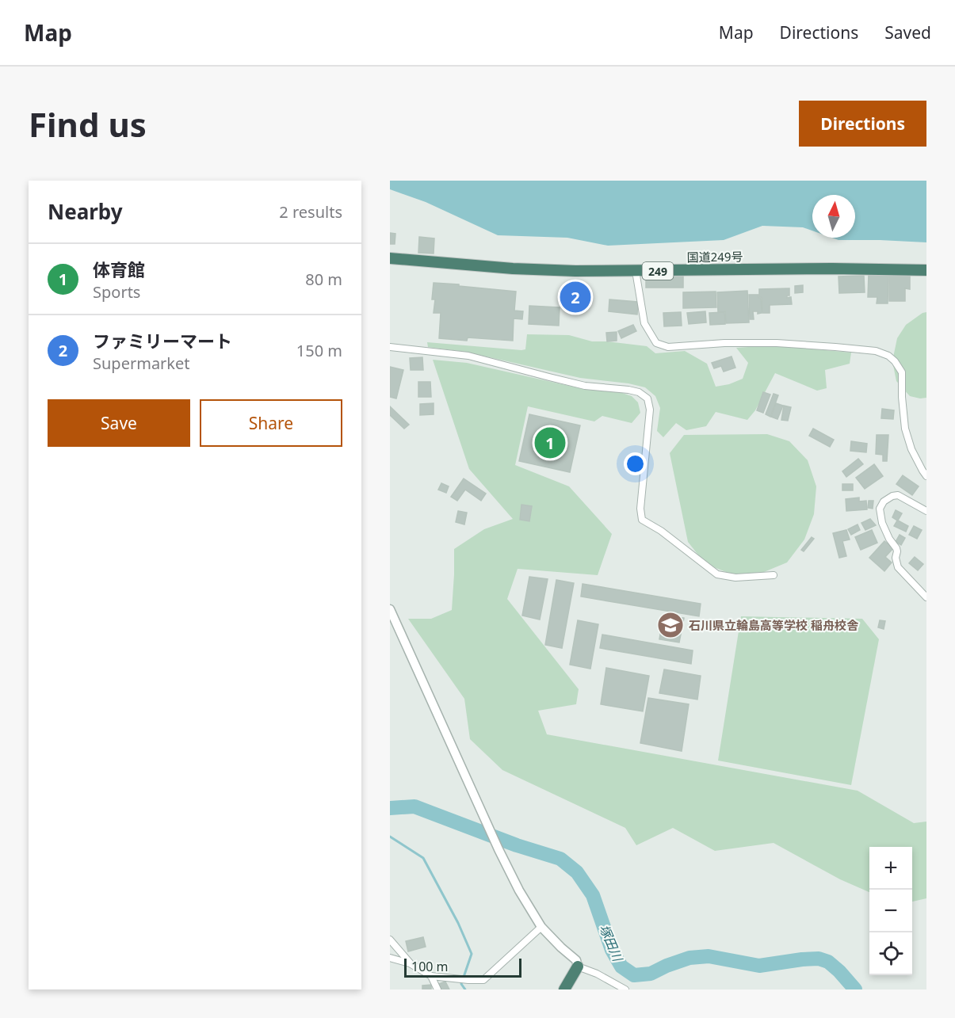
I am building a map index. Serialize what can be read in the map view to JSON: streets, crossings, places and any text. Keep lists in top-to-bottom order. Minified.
{"streets":{"highway":["国道249号","249"]},"water":["塚田川"],"places":{"school or university":["石川県立輪島高等学校 稲舟校舎"]},"scale_bar":"100 m","north":"top","page":{"header":"Map","nav":["Map","Directions","Saved"],"buttons":["Directions",["Save","Share"]],"title":"Find us","heading":["Nearby","2 results"],"list":[{"mark":"1","name":"体育館","note":"Sports","value":"80 m"},{"mark":"2","name":"ファミリーマート","note":"Supermarket","value":"150 m"}],"pins":["2","1"],"map_buttons":["+","−"],"scale":"100 m"}}
